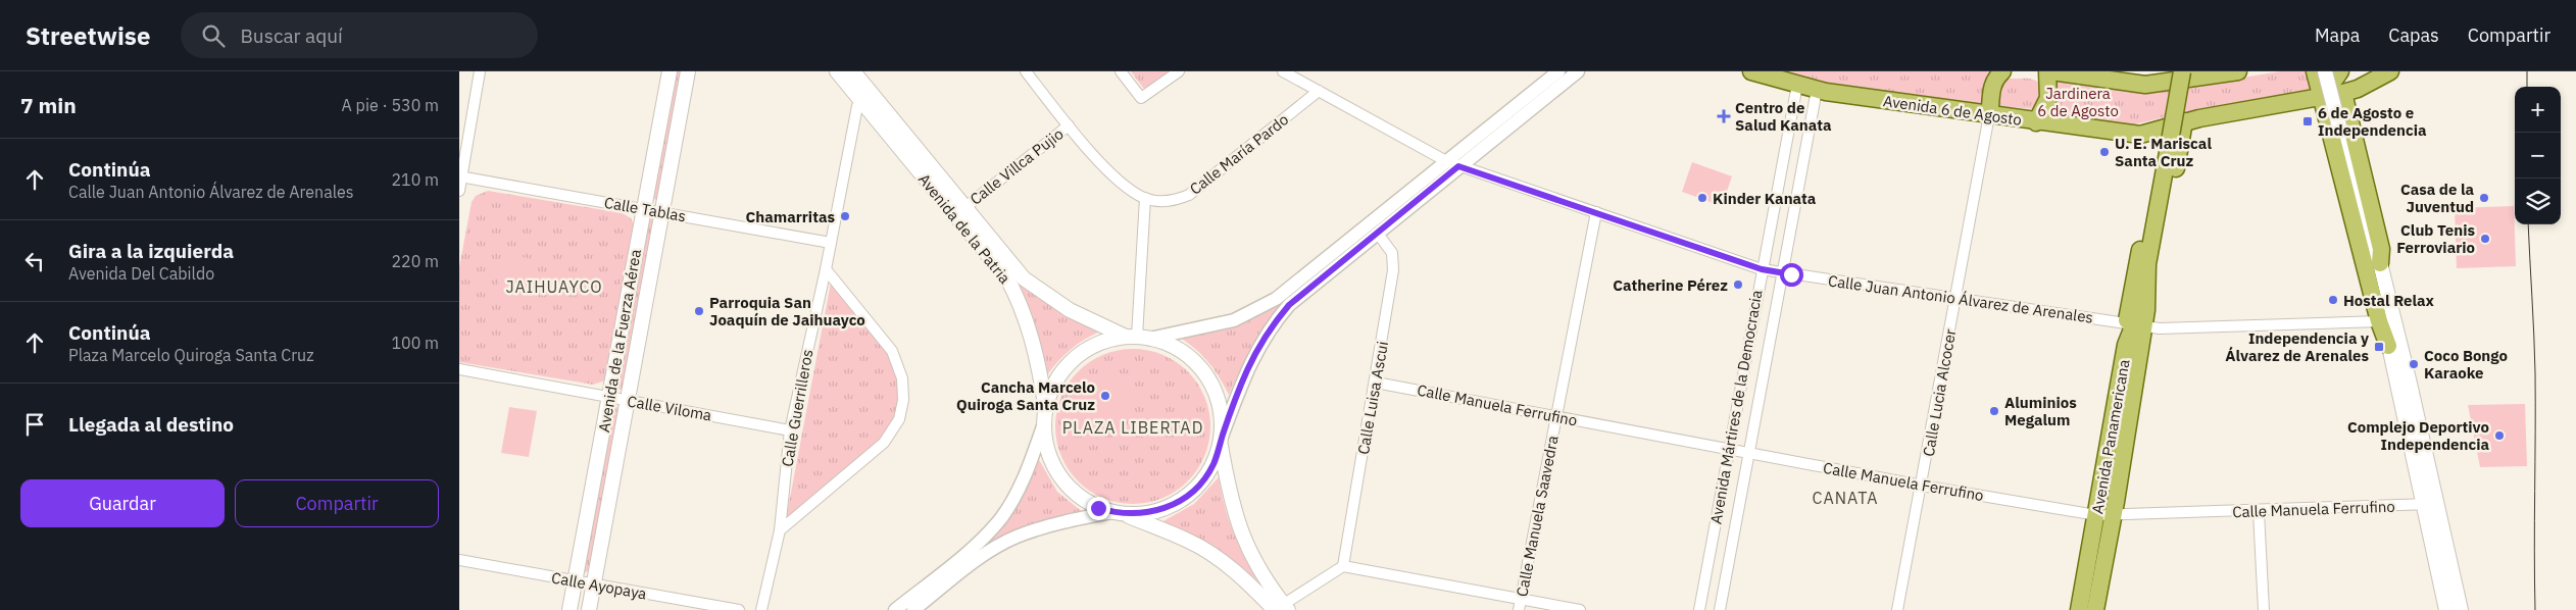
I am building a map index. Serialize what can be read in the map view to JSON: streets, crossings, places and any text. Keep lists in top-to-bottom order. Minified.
{"streets":{"main road":["Avenida 6 de Agosto","Avenida de la Patria","Avenida de la Fuerza Aérea","Avenida Panamericana"],"street":["Calle María Pardo","Calle Villca Pujio","Calle Tablas","Calle Juan Antonio Álvarez de Arenales","Calle Lucia Alcocer","Calle Luisa Ascui","Calle Manuela Ferrufino","Avenida Mártires de la Democracia","Calle Viloma","Calle Guerrilleros","Calle Manuela Saavedra","Calle Ayopaya"]},"crossings":[["Avenida 6 de Agosto","Calle Lucia Alcocer"],["Avenida 6 de Agosto","Avenida Mártires de la Democracia"],["Calle María Pardo","Calle Villca Pujio"],["Calle María Pardo","Calle Juan Antonio Álvarez de Arenales"],["Calle Villca Pujio","Avenida de la Patria"],["Calle Tablas","Avenida de la Fuerza Aérea"],["Calle Tablas","Calle Guerrilleros"],["Avenida de la Patria","Calle Guerrilleros"],["Calle Juan Antonio Álvarez de Arenales","Calle Lucia Alcocer"],["Calle Juan Antonio Álvarez de Arenales","Avenida Mártires de la Democracia"],["Calle Juan Antonio Álvarez de Arenales","Calle Manuela Saavedra"],["Avenida de la Fuerza Aérea","Calle Viloma"],["Avenida de la Fuerza Aérea","Calle Ayopaya"],["Calle Lucia Alcocer","Calle Manuela Ferrufino"],["Calle Luisa Ascui","Calle Manuela Ferrufino"],["Calle Manuela Ferrufino","Avenida Mártires de la Democracia"],["Calle Manuela Ferrufino","Avenida Panamericana"],["Calle Manuela Ferrufino","Calle Manuela Saavedra"],["Calle Viloma","Calle Guerrilleros"]],"districts":["JAIHUAYCO","PLAZA LIBERTAD","CANATA"],"parks":["Jardinera 6 de Agosto"],"places":{"health":["Centro de Salud Kanata"],"transit":["6 de Agosto e Independencia","Independencia y Álvarez de Arenales"],"other":["U. E. Mariscal Santa Cruz","Kinder Kanata","Casa de la Juventud","Chamarritas","Club Tenis Ferroviario","Catherine Pérez","Hostal Relax","Parroquia San Joaquín de Jaihuayco","Coco Bongo Karaoke","Cancha Marcelo Quiroga Santa Cruz","Aluminios Megalum","Complejo Deportivo Independencia"]},"page":{"header":"Streetwise","search":"Buscar aquí","nav":["Mapa","Capas","Compartir"],"heading":["7 min","A pie · 530 m"],"map_buttons":["+","−"],"list":[["Continúa","Calle Juan Antonio Álvarez de Arenales","210 m"],["Gira a la izquierda","Avenida Del Cabildo","220 m"],["Continúa","Plaza Marcelo Quiroga Santa Cruz","100 m"],"Llegada al destino"],"buttons":["Guardar","Compartir"]}}
